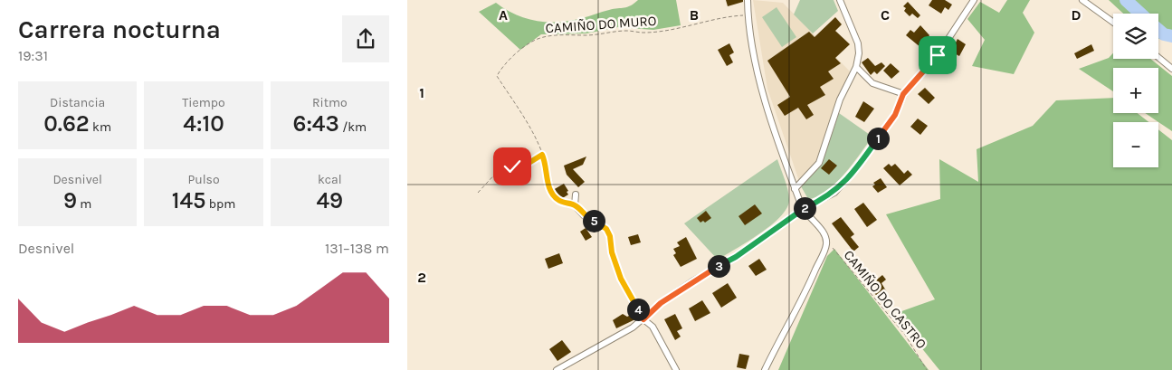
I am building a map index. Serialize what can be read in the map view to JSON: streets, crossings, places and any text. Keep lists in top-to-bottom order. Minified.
{"streets":{"path":["CAMIÑO DO MURO","CAMIÑO DO CASTRO"]},"page":{"heading":["Carrera nocturna","19:31"],"map_buttons":["+","−"],"stats":[["Distancia","0.62 km"],["Tiempo","4:10"],["Ritmo","6:43 /km"],["Desnivel","9 m"],["Pulso","145 bpm"],["kcal","49"]],"pins":["1","2","5","3","4"],"chart":["Desnivel","131–138 m"]},"grid":{"columns":["A","B","C","D"],"rows":["1","2"]}}
